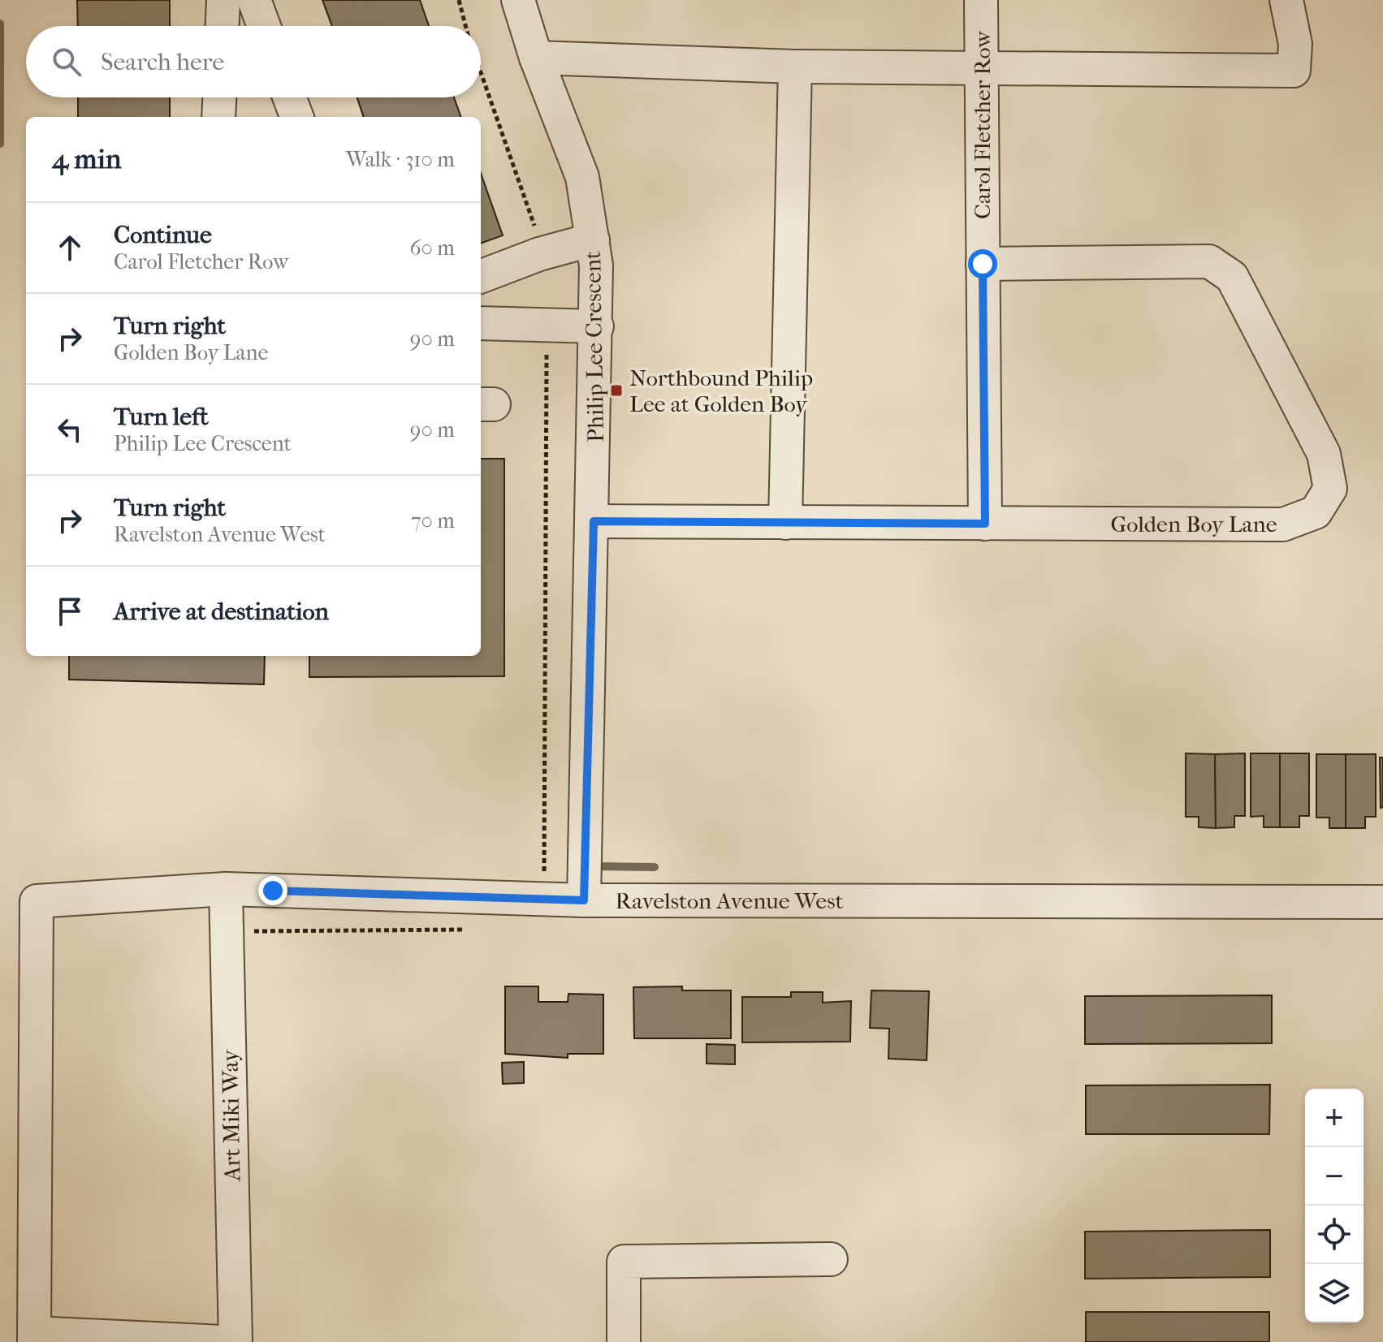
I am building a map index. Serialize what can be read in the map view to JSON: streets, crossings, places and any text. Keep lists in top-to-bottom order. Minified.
{"streets":{"street":["Carol Fletcher Row","Philip Lee Crescent","Golden Boy Lane","Ravelston Avenue West","Art Miki Way"]},"crossings":[["Carol Fletcher Row","Golden Boy Lane"],["Philip Lee Crescent","Golden Boy Lane"],["Philip Lee Crescent","Ravelston Avenue West"],["Ravelston Avenue West","Art Miki Way"]],"places":{"transit":["Northbound Philip Lee at Golden Boy"]},"page":{"search":"Search here","heading":["4 min","Walk · 310 m"],"list":[["Continue","Carol Fletcher Row","60 m"],["Turn right","Golden Boy Lane","90 m"],["Turn left","Philip Lee Crescent","90 m"],["Turn right","Ravelston Avenue West","70 m"],"Arrive at destination"],"map_buttons":["+","−"]}}
